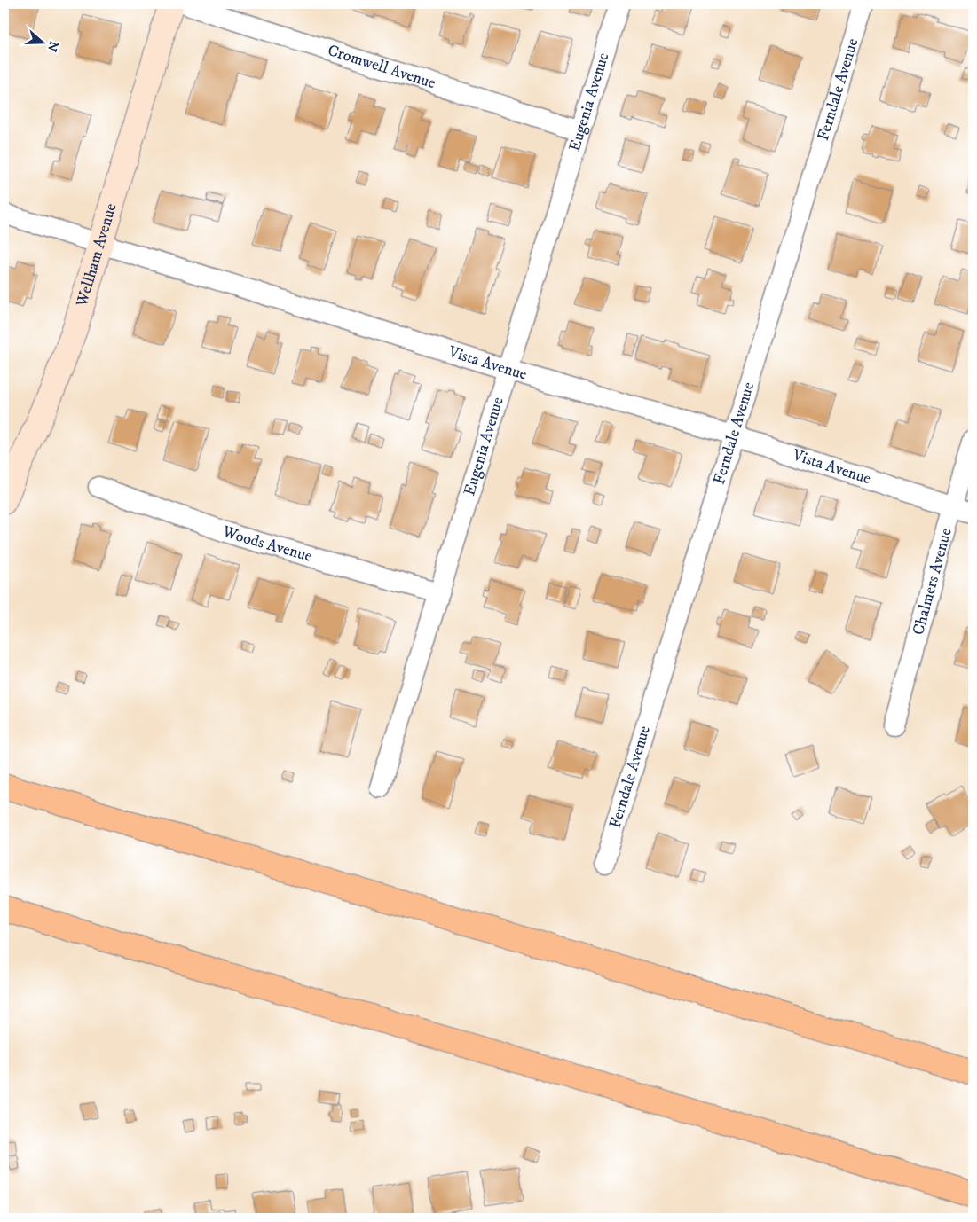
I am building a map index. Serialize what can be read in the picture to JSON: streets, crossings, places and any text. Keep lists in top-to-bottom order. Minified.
{"streets":{"street":["Cromwell Avenue","Ferndale Avenue","Eugenia Avenue","Wellham Avenue","Vista Avenue","Woods Avenue","Chalmers Avenue"]},"crossings":[["Cromwell Avenue","Eugenia Avenue"],["Ferndale Avenue","Vista Avenue"],["Eugenia Avenue","Vista Avenue"],["Eugenia Avenue","Woods Avenue"],["Wellham Avenue","Vista Avenue"],["Vista Avenue","Chalmers Avenue"]],"north":"right"}
